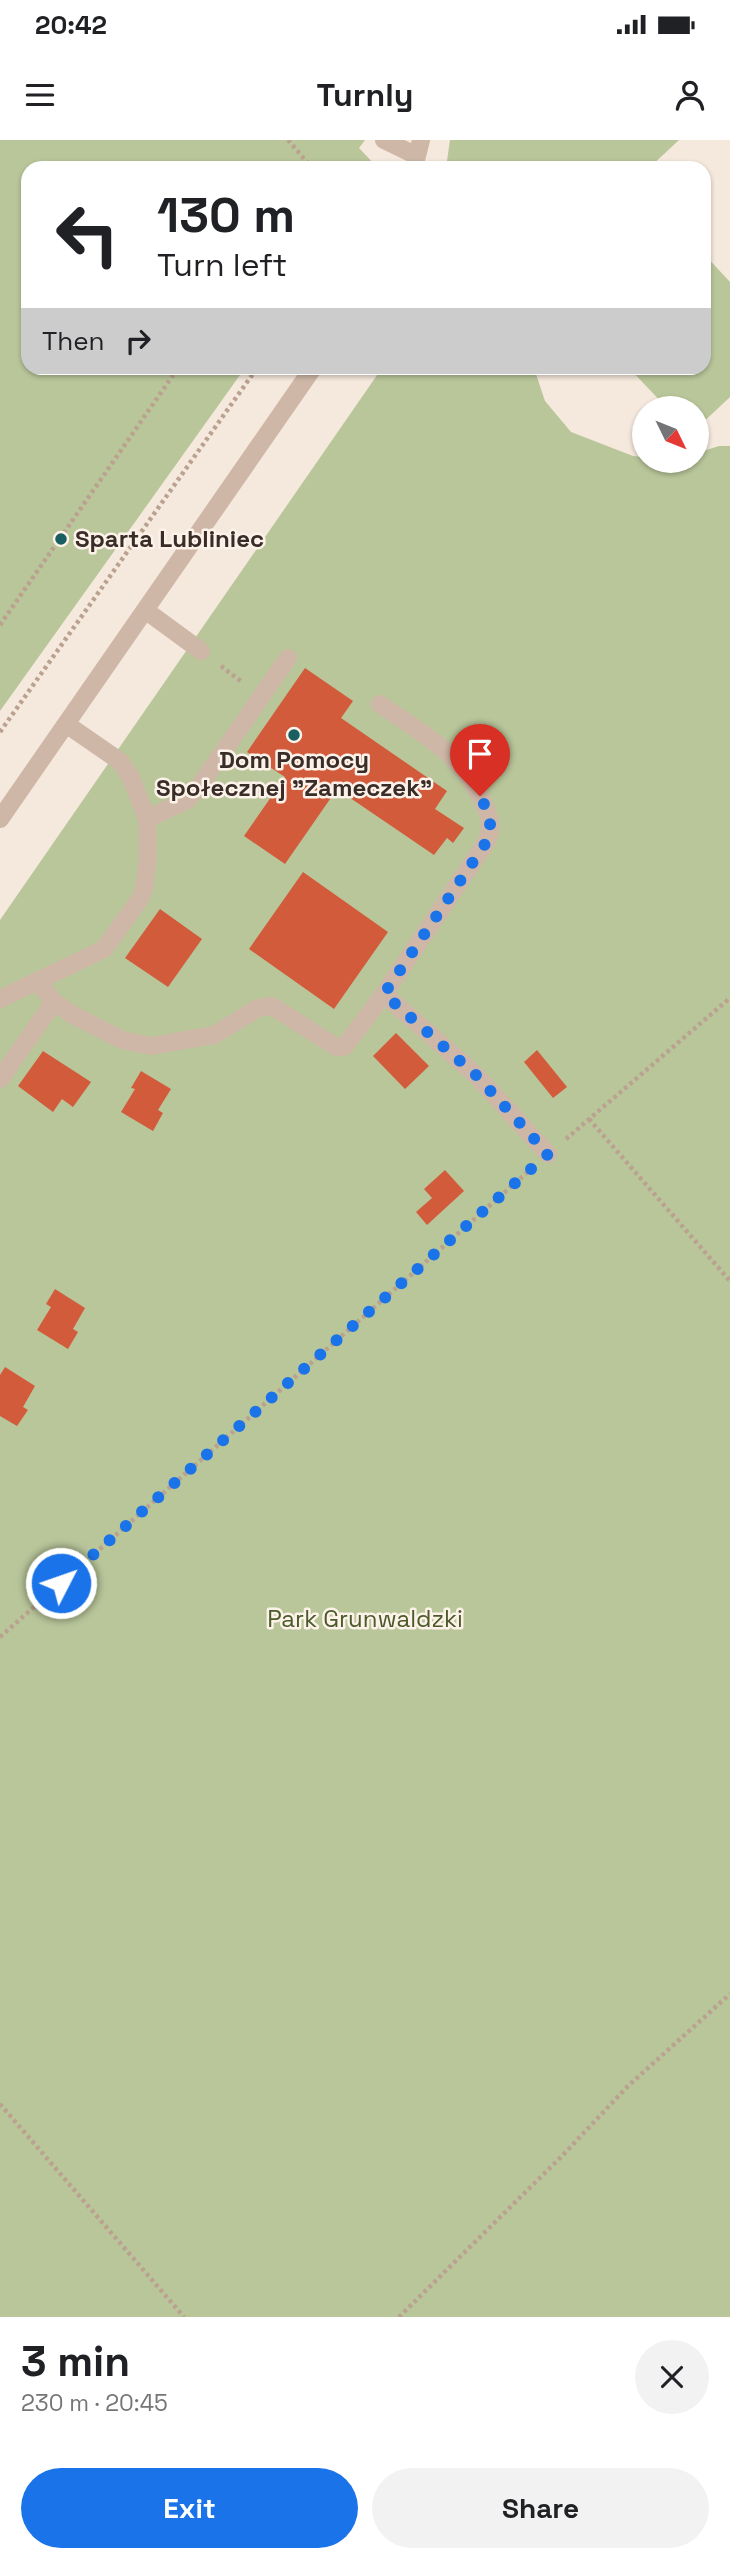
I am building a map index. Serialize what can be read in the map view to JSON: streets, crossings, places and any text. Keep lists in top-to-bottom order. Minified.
{"parks":["Park Grunwaldzki"],"places":["Sparta Lubliniec","Dom Pomocy Społecznej \"Zameczek\""],"north":"bottom right","page":{"status":"20:42","header":"Turnly","turn":["130 m","Turn left"],"then":"Then","heading":["3 min","230 m · 20:45"],"buttons":["Exit","Share"]}}
